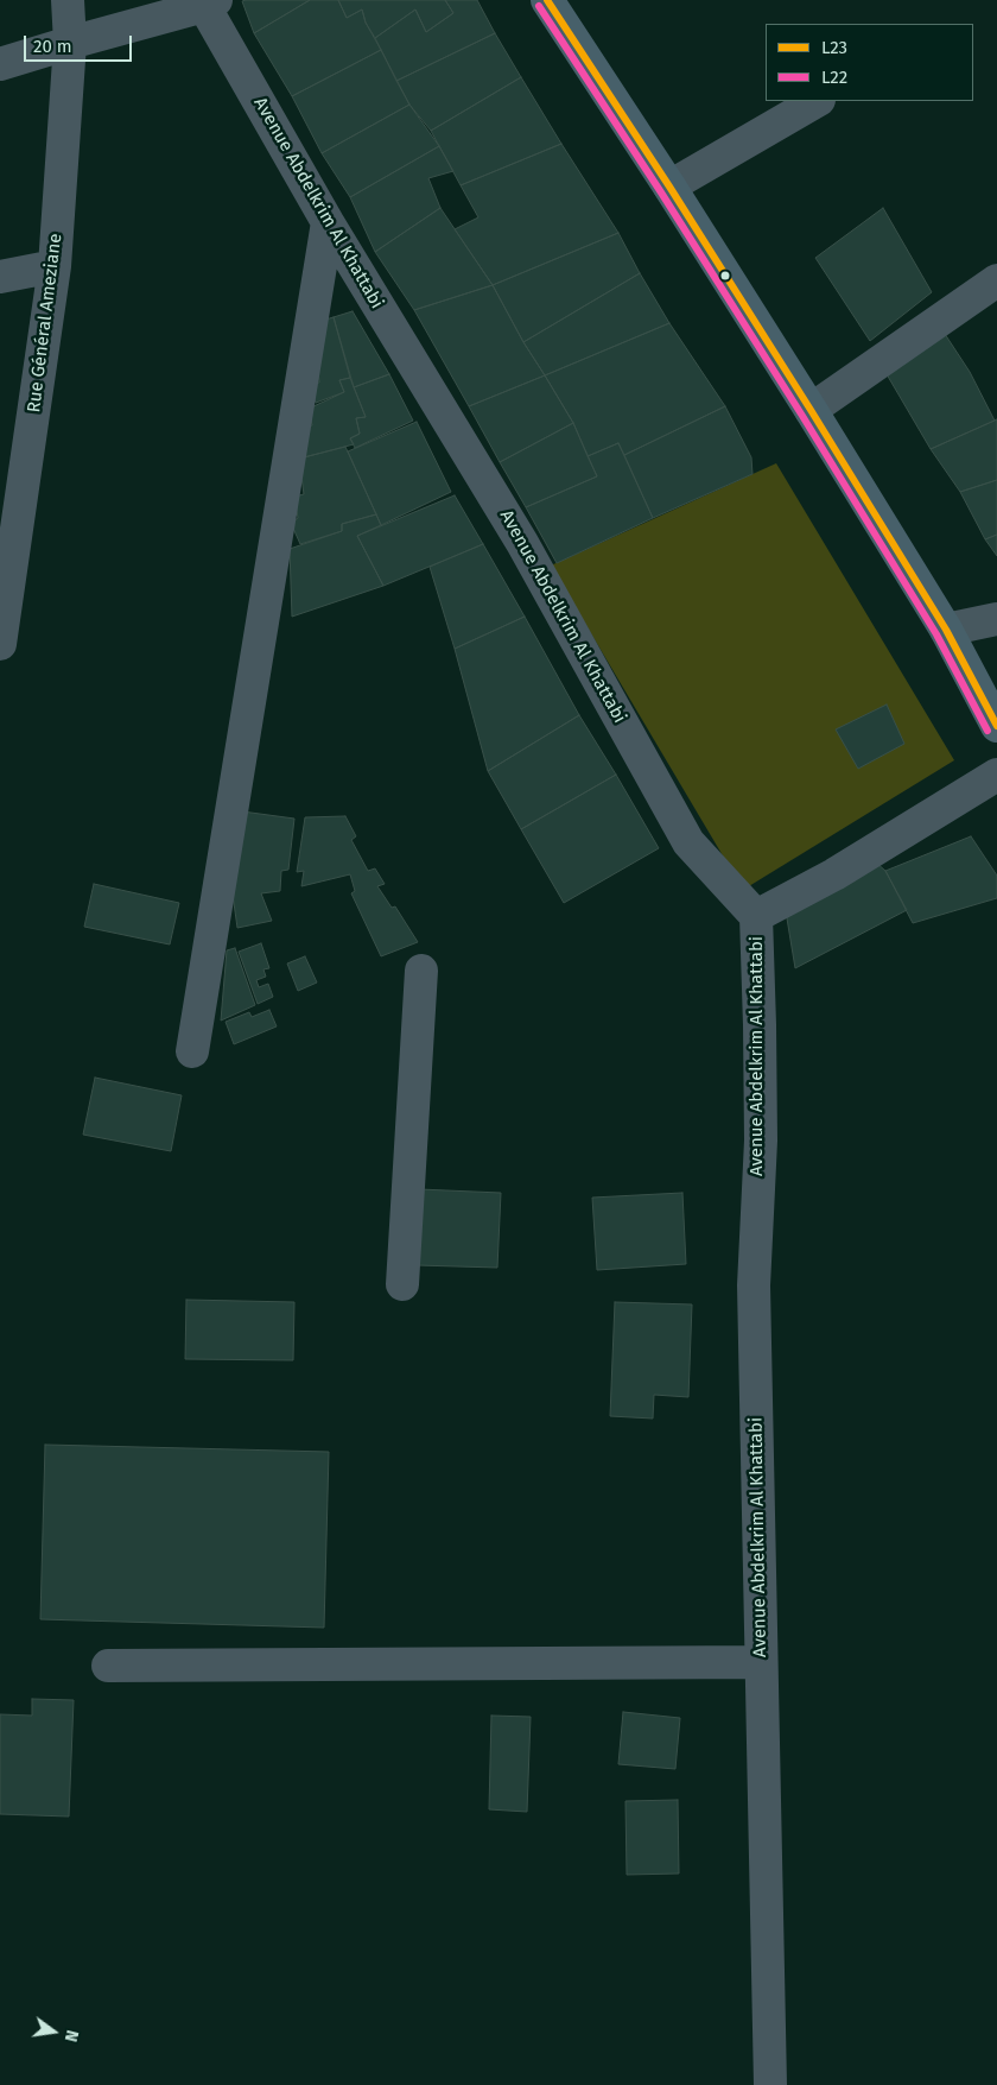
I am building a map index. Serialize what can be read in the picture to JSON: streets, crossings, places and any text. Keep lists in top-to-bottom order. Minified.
{"streets":{"street":["Avenue Abdelkrim Al Khattabi","Rue Général Ameziane"]},"lines":["transit line L23","transit line L22"],"legend":["L23","L22"],"scale_bar":"20 m","north":"right"}
